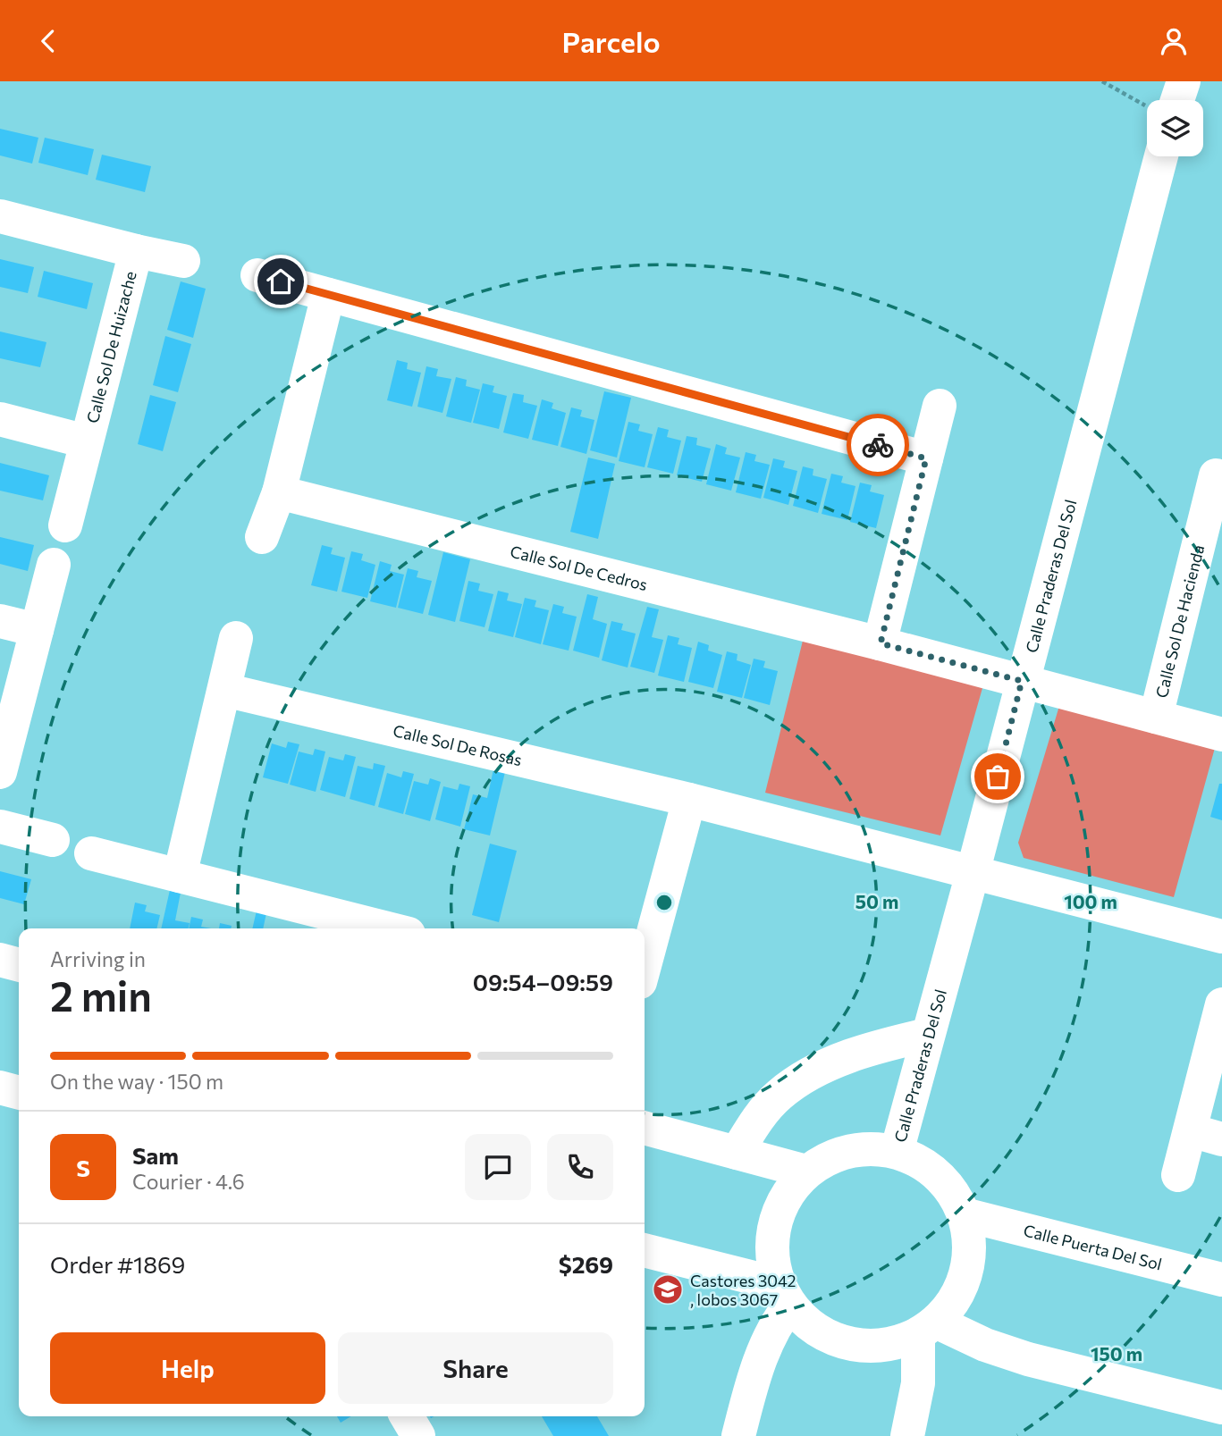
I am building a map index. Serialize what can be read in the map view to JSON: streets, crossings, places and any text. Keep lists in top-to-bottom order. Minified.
{"streets":{"street":["Calle Sol De Huizache","Calle Sol De Cedros","Calle Praderas Del Sol","Calle Sol De Hacienda","Calle Sol De Rosas","Calle Puerta Del Sol"]},"crossings":[["Calle Sol De Cedros","Calle Praderas Del Sol"],["Calle Sol De Cedros","Calle Sol De Hacienda"],["Calle Praderas Del Sol","Calle Sol De Hacienda"],["Calle Praderas Del Sol","Calle Sol De Rosas"],["Calle Praderas Del Sol","Calle Puerta Del Sol"]],"places":{"school or university":["Castores 3042 , lobos 3067"]},"page":{"header":"Parcelo","heading":["2 min","Arriving in","09:54–09:59"],"panel":["Sam","Courier · 4.6","Order #1869","$269"],"bar":"On the way · 150 m","round":"S","buttons":["Help","Share"]},"rings":["50 m","100 m","150 m"]}
